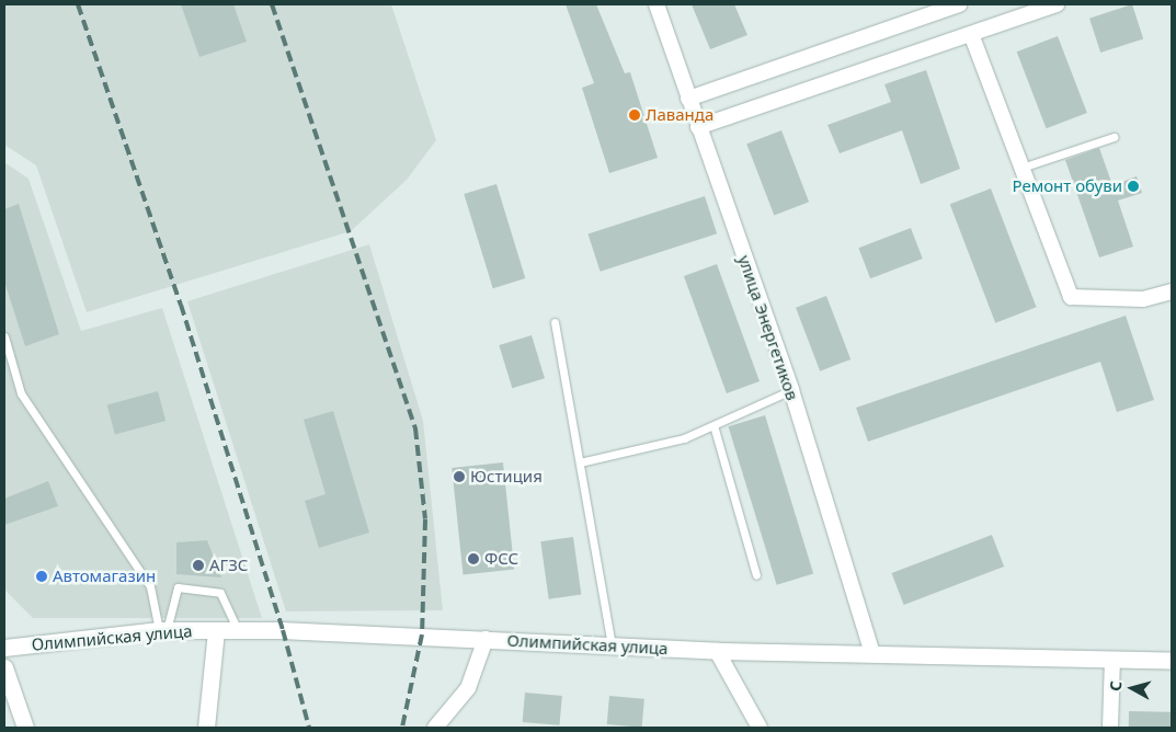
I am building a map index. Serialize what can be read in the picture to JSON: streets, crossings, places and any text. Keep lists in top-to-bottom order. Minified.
{"streets":{"street":["улица Энергетиков","Олимпийская улица"]},"crossings":[["улица Энергетиков","Олимпийская улица"]],"places":["Лаванда","Ремонт обуви","Юстиция","ФСС","АГЗС","Автомагазин"],"north":"left"}
